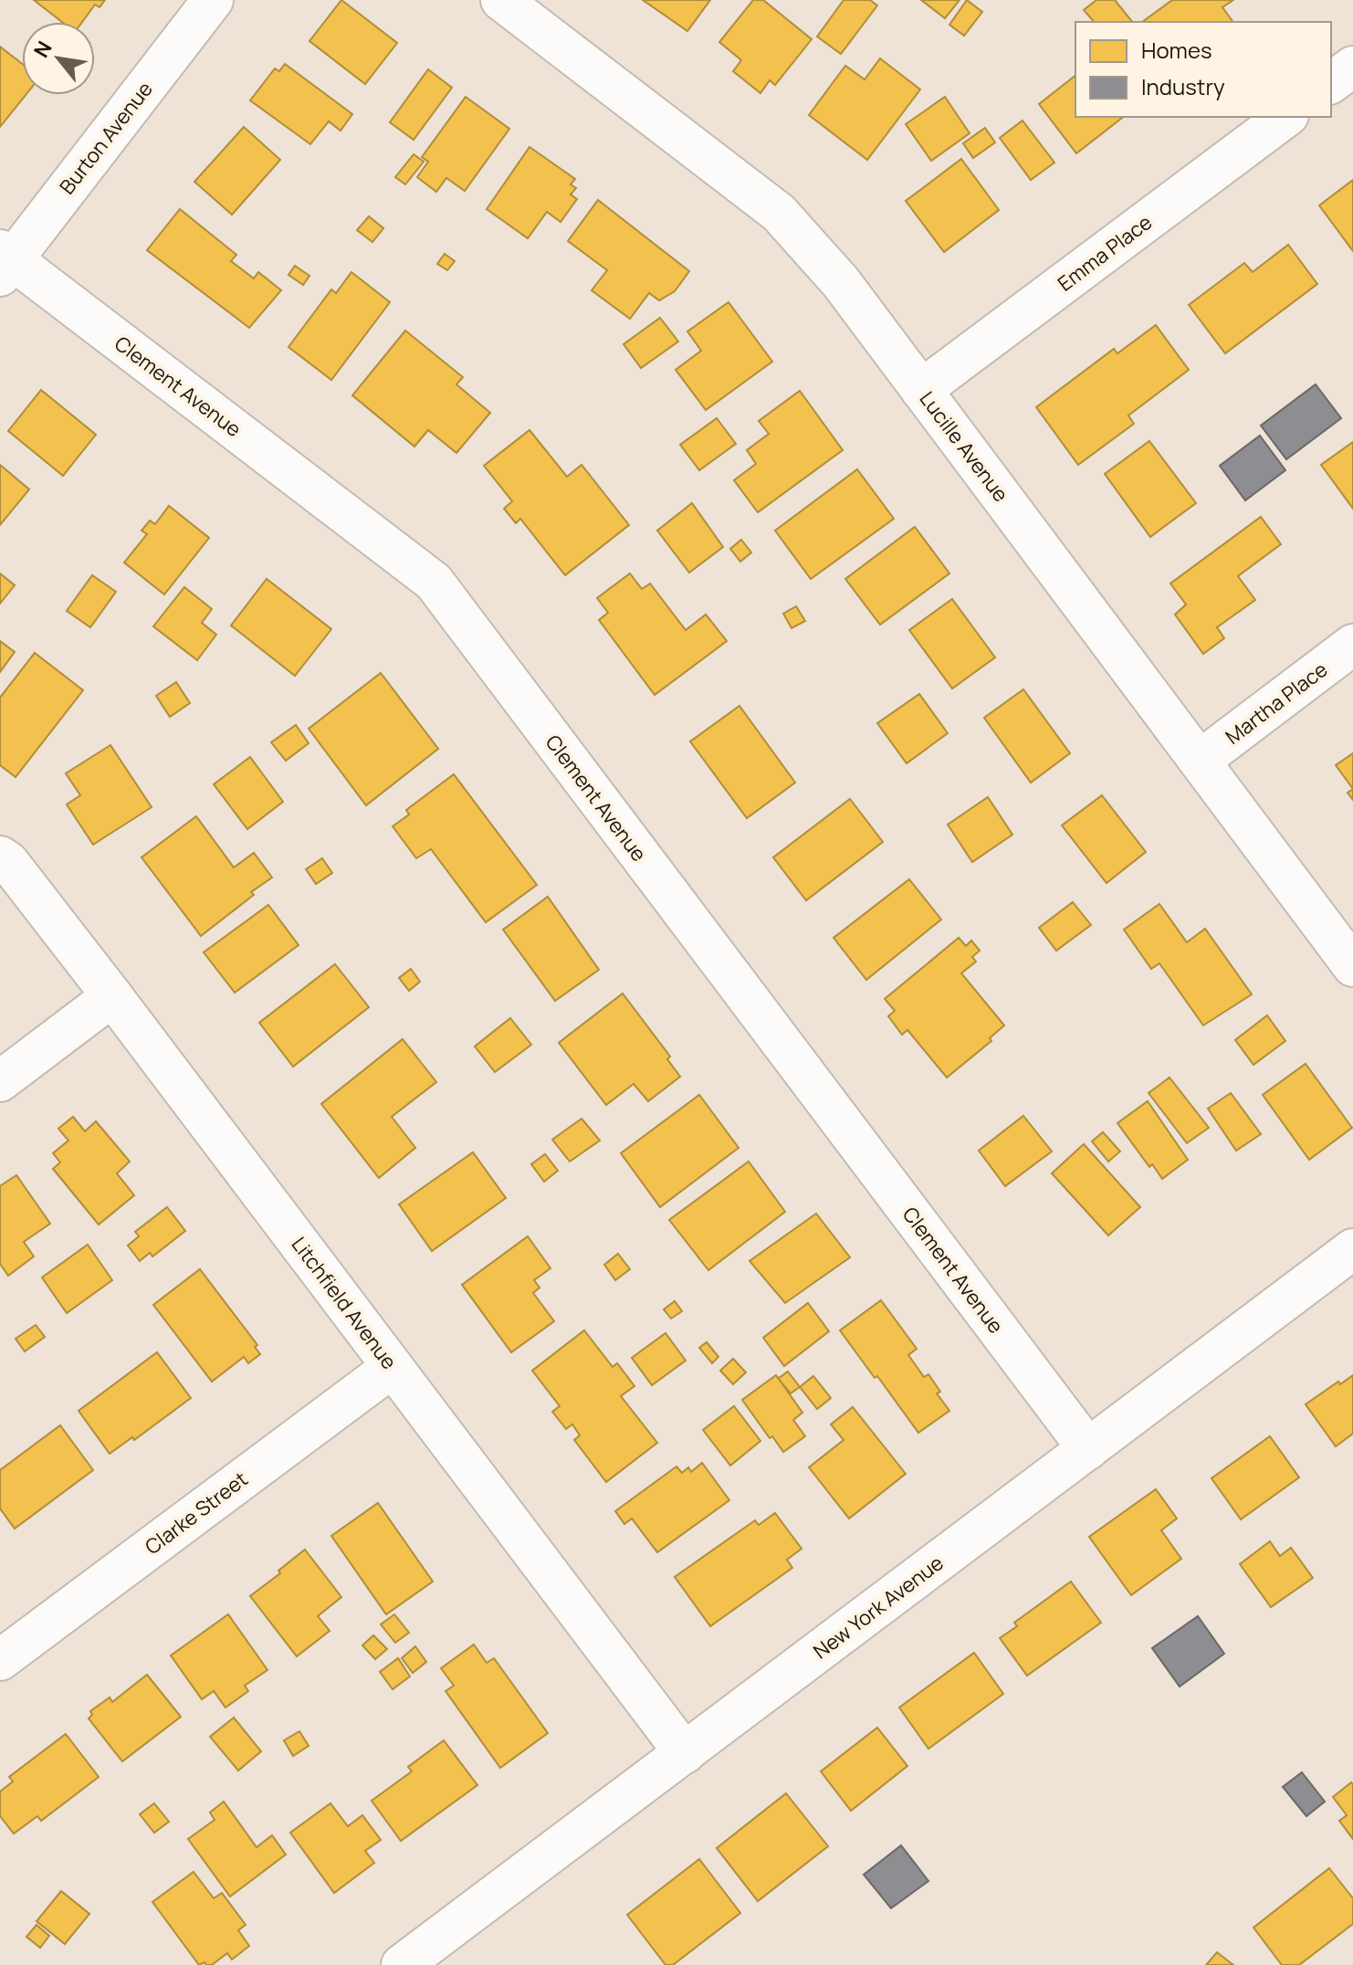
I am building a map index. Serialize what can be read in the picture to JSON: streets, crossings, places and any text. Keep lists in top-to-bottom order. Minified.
{"streets":{"street":["Burton Avenue","Emma Place","Clement Avenue","Lucille Avenue","Martha Place","Litchfield Avenue","Clarke Street","New York Avenue"]},"crossings":[["Burton Avenue","Clement Avenue"],["Emma Place","Lucille Avenue"],["Clement Avenue","New York Avenue"],["Lucille Avenue","Martha Place"],["Litchfield Avenue","Clarke Street"],["Litchfield Avenue","New York Avenue"]],"legend":["Homes","Industry"],"north":"top left"}
